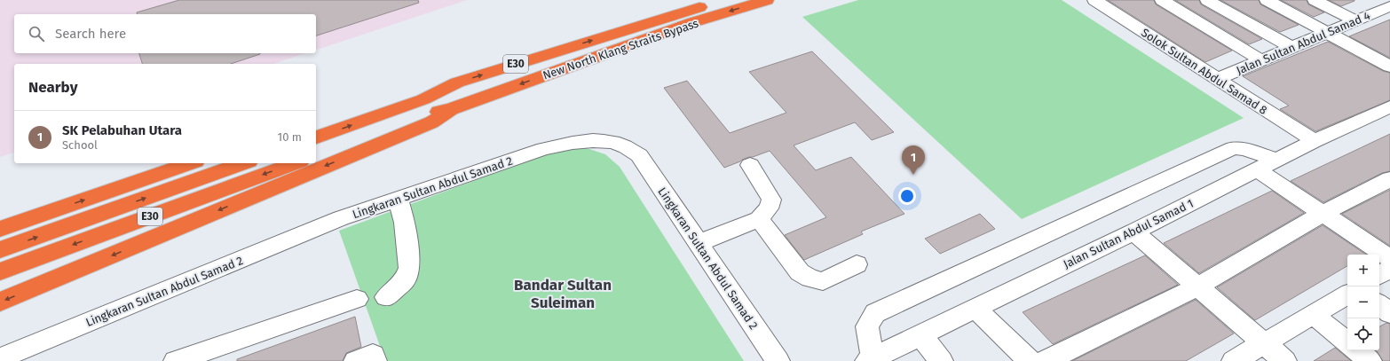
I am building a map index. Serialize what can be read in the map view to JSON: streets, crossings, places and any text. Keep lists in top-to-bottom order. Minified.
{"streets":{"highway":["New North Klang Straits Bypass","E30"],"street":["Jalan Sultan Abdul Samad 4","Solok Sultan Abdul Samad 8","Lingkaran Sultan Abdul Samad 2","Jalan Sultan Abdul Samad 1"]},"crossings":[["Jalan Sultan Abdul Samad 4","Solok Sultan Abdul Samad 8"],["Solok Sultan Abdul Samad 8","Jalan Sultan Abdul Samad 1"]],"districts":["Bandar Sultan Suleiman"],"page":{"search":"Search here","heading":"Nearby","list":[{"mark":"1","name":"SK Pelabuhan Utara","note":"School","value":"10 m"}],"pins":"1","map_buttons":["+","−"]}}
